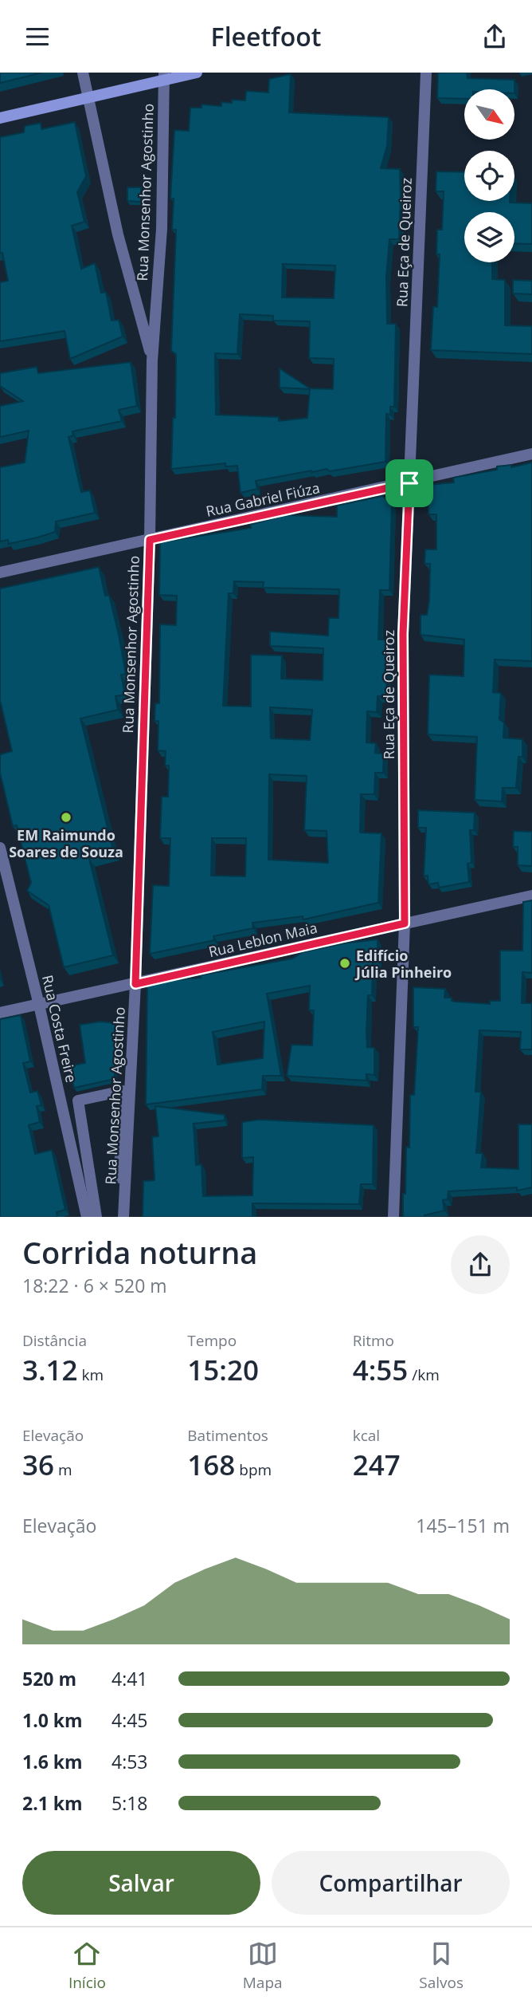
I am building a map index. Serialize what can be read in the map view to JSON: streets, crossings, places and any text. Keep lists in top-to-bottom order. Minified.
{"streets":{"street":["Rua Monsenhor Agostinho","Rua Eça de Queiroz","Rua Gabriel Fiúza","Rua Leblon Maia","Rua Costa Freire"]},"crossings":[["Rua Monsenhor Agostinho","Rua Gabriel Fiúza"],["Rua Monsenhor Agostinho","Rua Leblon Maia"],["Rua Eça de Queiroz","Rua Gabriel Fiúza"],["Rua Eça de Queiroz","Rua Leblon Maia"],["Rua Leblon Maia","Rua Costa Freire"]],"places":["EM Raimundo Soares de Souza","Edifício Júlia Pinheiro"],"north":"bottom right","page":{"header":"Fleetfoot","heading":["Corrida noturna","18:22 · 6 × 520 m"],"stats":[["Distância","3.12 km"],["Tempo","15:20"],["Ritmo","4:55 /km"],["Elevação","36 m"],["Batimentos","168 bpm"],["kcal","247"]],"chart":["Elevação","145–151 m"],"list":[{"name":"520 m","note":"4:41"},{"name":"1.0 km","note":"4:45"},{"name":"1.6 km","note":"4:53"},{"name":"2.1 km","note":"5:18"}],"buttons":["Salvar","Compartilhar"],"tabs":["Início","Mapa","Salvos"]}}
